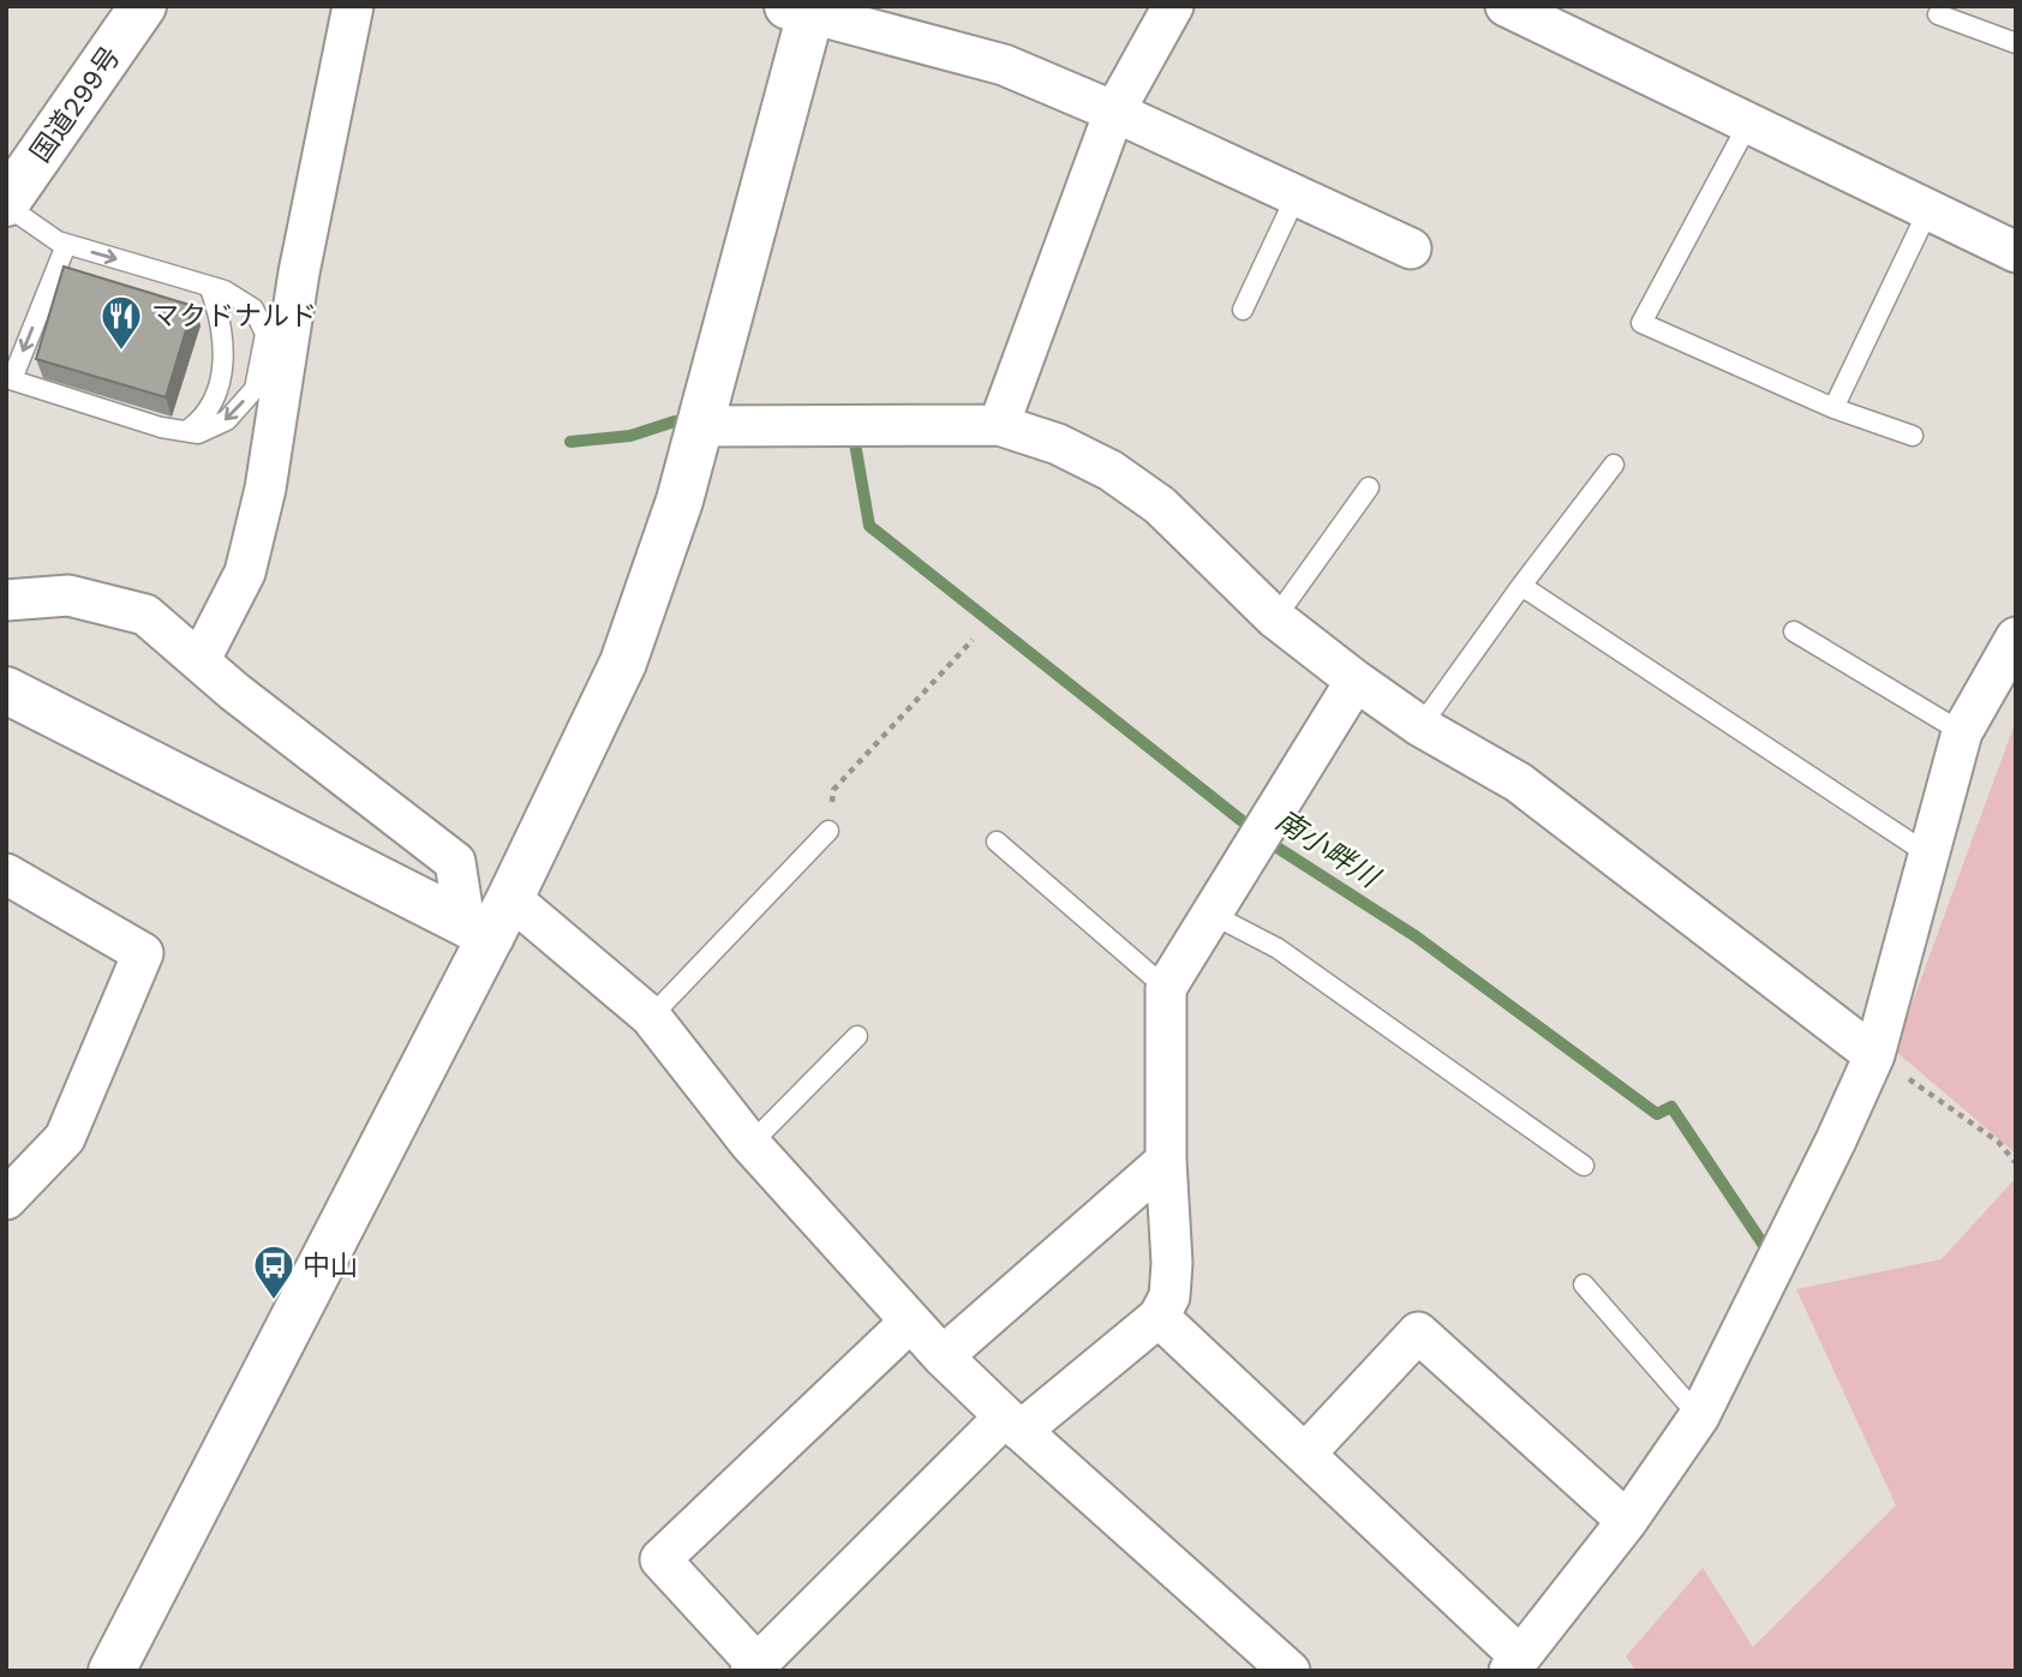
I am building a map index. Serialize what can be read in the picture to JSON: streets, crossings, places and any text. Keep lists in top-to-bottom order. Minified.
{"streets":{"main road":["国道299号"]},"water":["南小畔川"],"places":{"restaurant":["マクドナルド"],"bus stop":["中山"]}}
